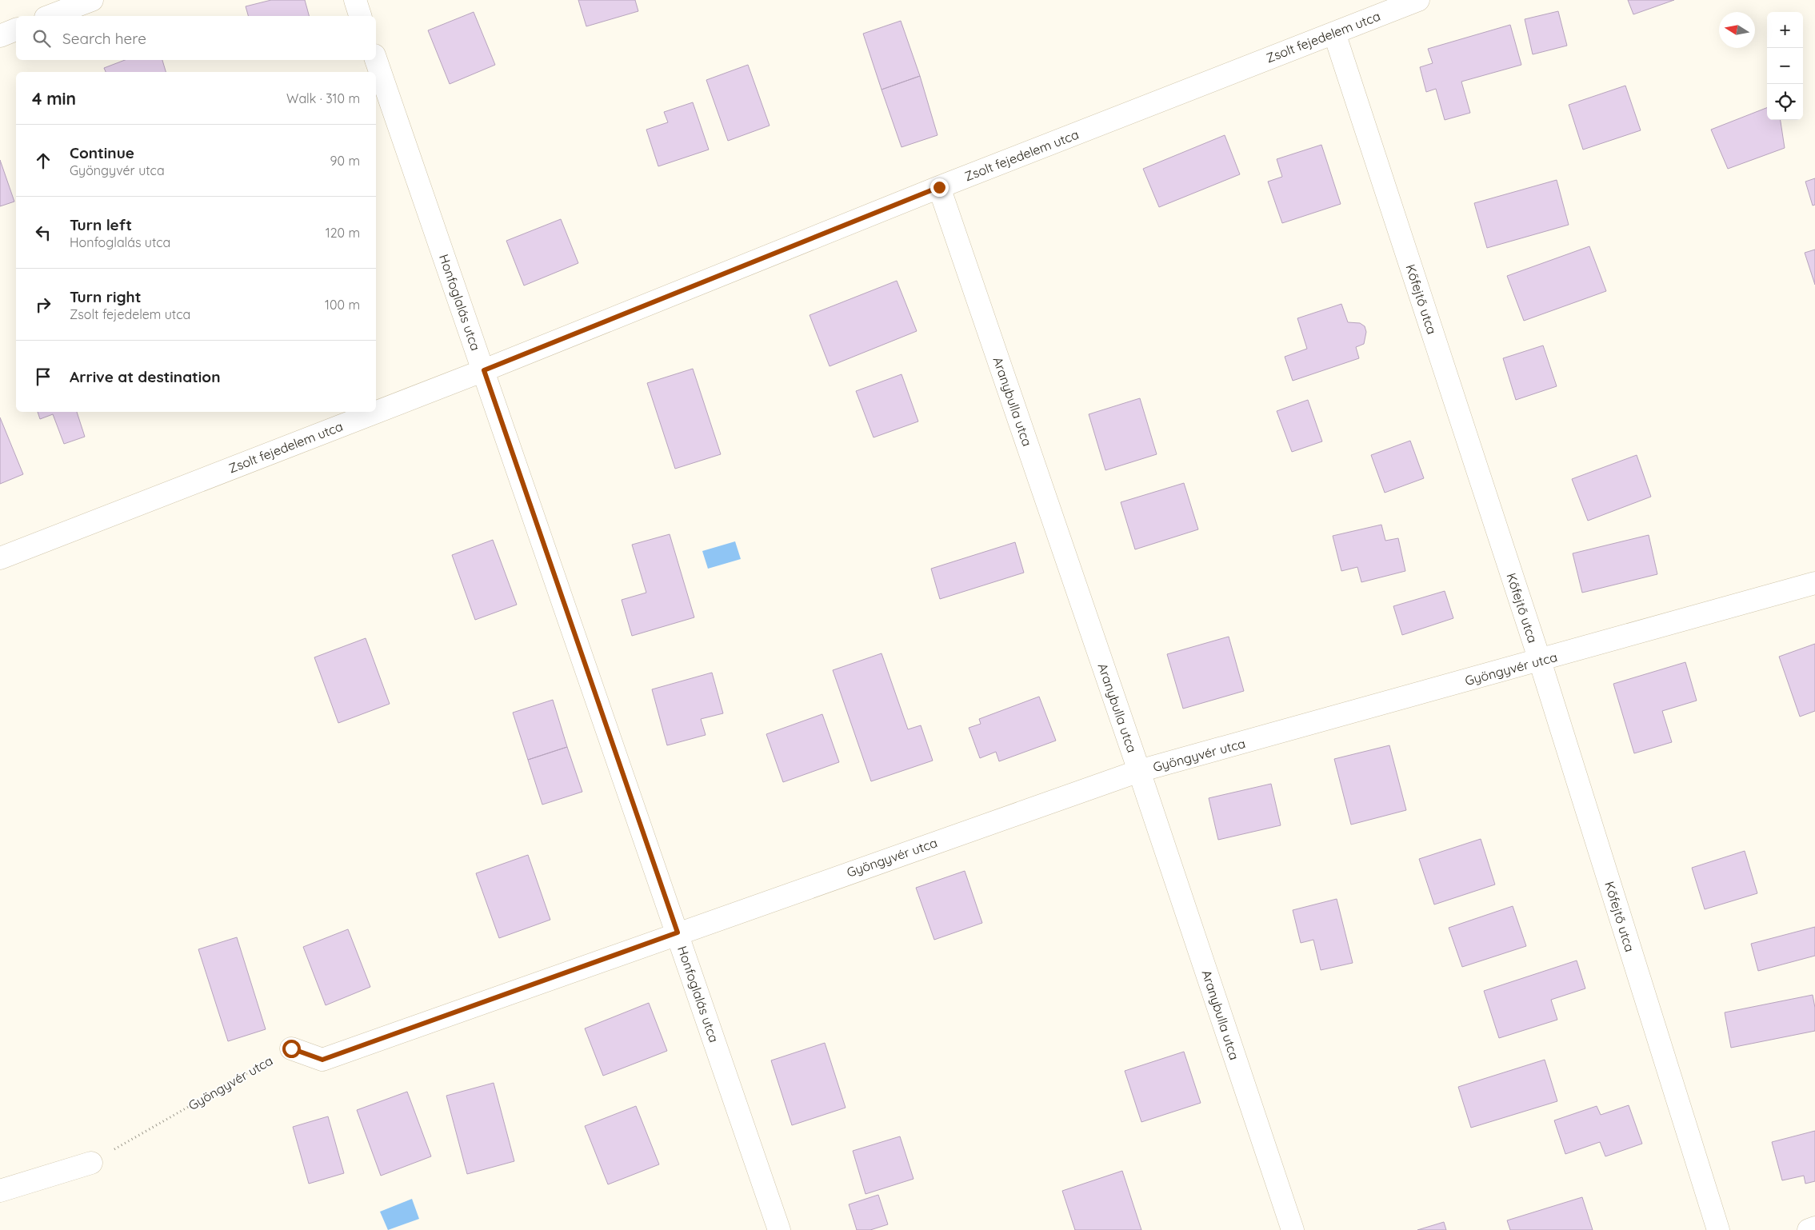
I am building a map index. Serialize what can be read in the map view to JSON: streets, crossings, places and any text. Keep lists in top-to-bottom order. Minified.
{"streets":{"street":["Zsolt fejedelem utca","Kőfejtő utca","Honfoglalás utca","Aranybulla utca","Gyöngyvér utca"]},"crossings":[["Zsolt fejedelem utca","Kőfejtő utca"],["Zsolt fejedelem utca","Honfoglalás utca"],["Zsolt fejedelem utca","Aranybulla utca"],["Kőfejtő utca","Gyöngyvér utca"],["Honfoglalás utca","Gyöngyvér utca"],["Aranybulla utca","Gyöngyvér utca"]],"north":"left","page":{"map_buttons":["+","−"],"search":"Search here","heading":["4 min","Walk · 310 m"],"list":[["Continue","Gyöngyvér utca","90 m"],["Turn left","Honfoglalás utca","120 m"],["Turn right","Zsolt fejedelem utca","100 m"],"Arrive at destination"]}}
